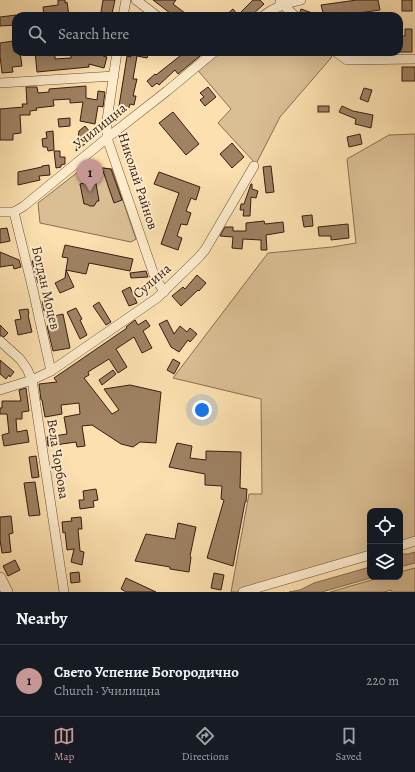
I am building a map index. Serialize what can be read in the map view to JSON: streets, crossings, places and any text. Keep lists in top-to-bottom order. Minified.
{"streets":{"street":["Училищна","Николай Райнов","Сулина","Богдан Моцев","Вела Чорбова"]},"crossings":[["Училищна","Николай Райнов"],["Училищна","Богдан Моцев"],["Николай Райнов","Сулина"],["Сулина","Богдан Моцев"],["Сулина","Вела Чорбова"]],"page":{"search":"Search here","pins":"1","heading":"Nearby","list":[{"mark":"1","name":"Свето Успение Богородично","note":"Church · Училищна","value":"220 m"}],"nav":["Map","Directions","Saved"]}}
